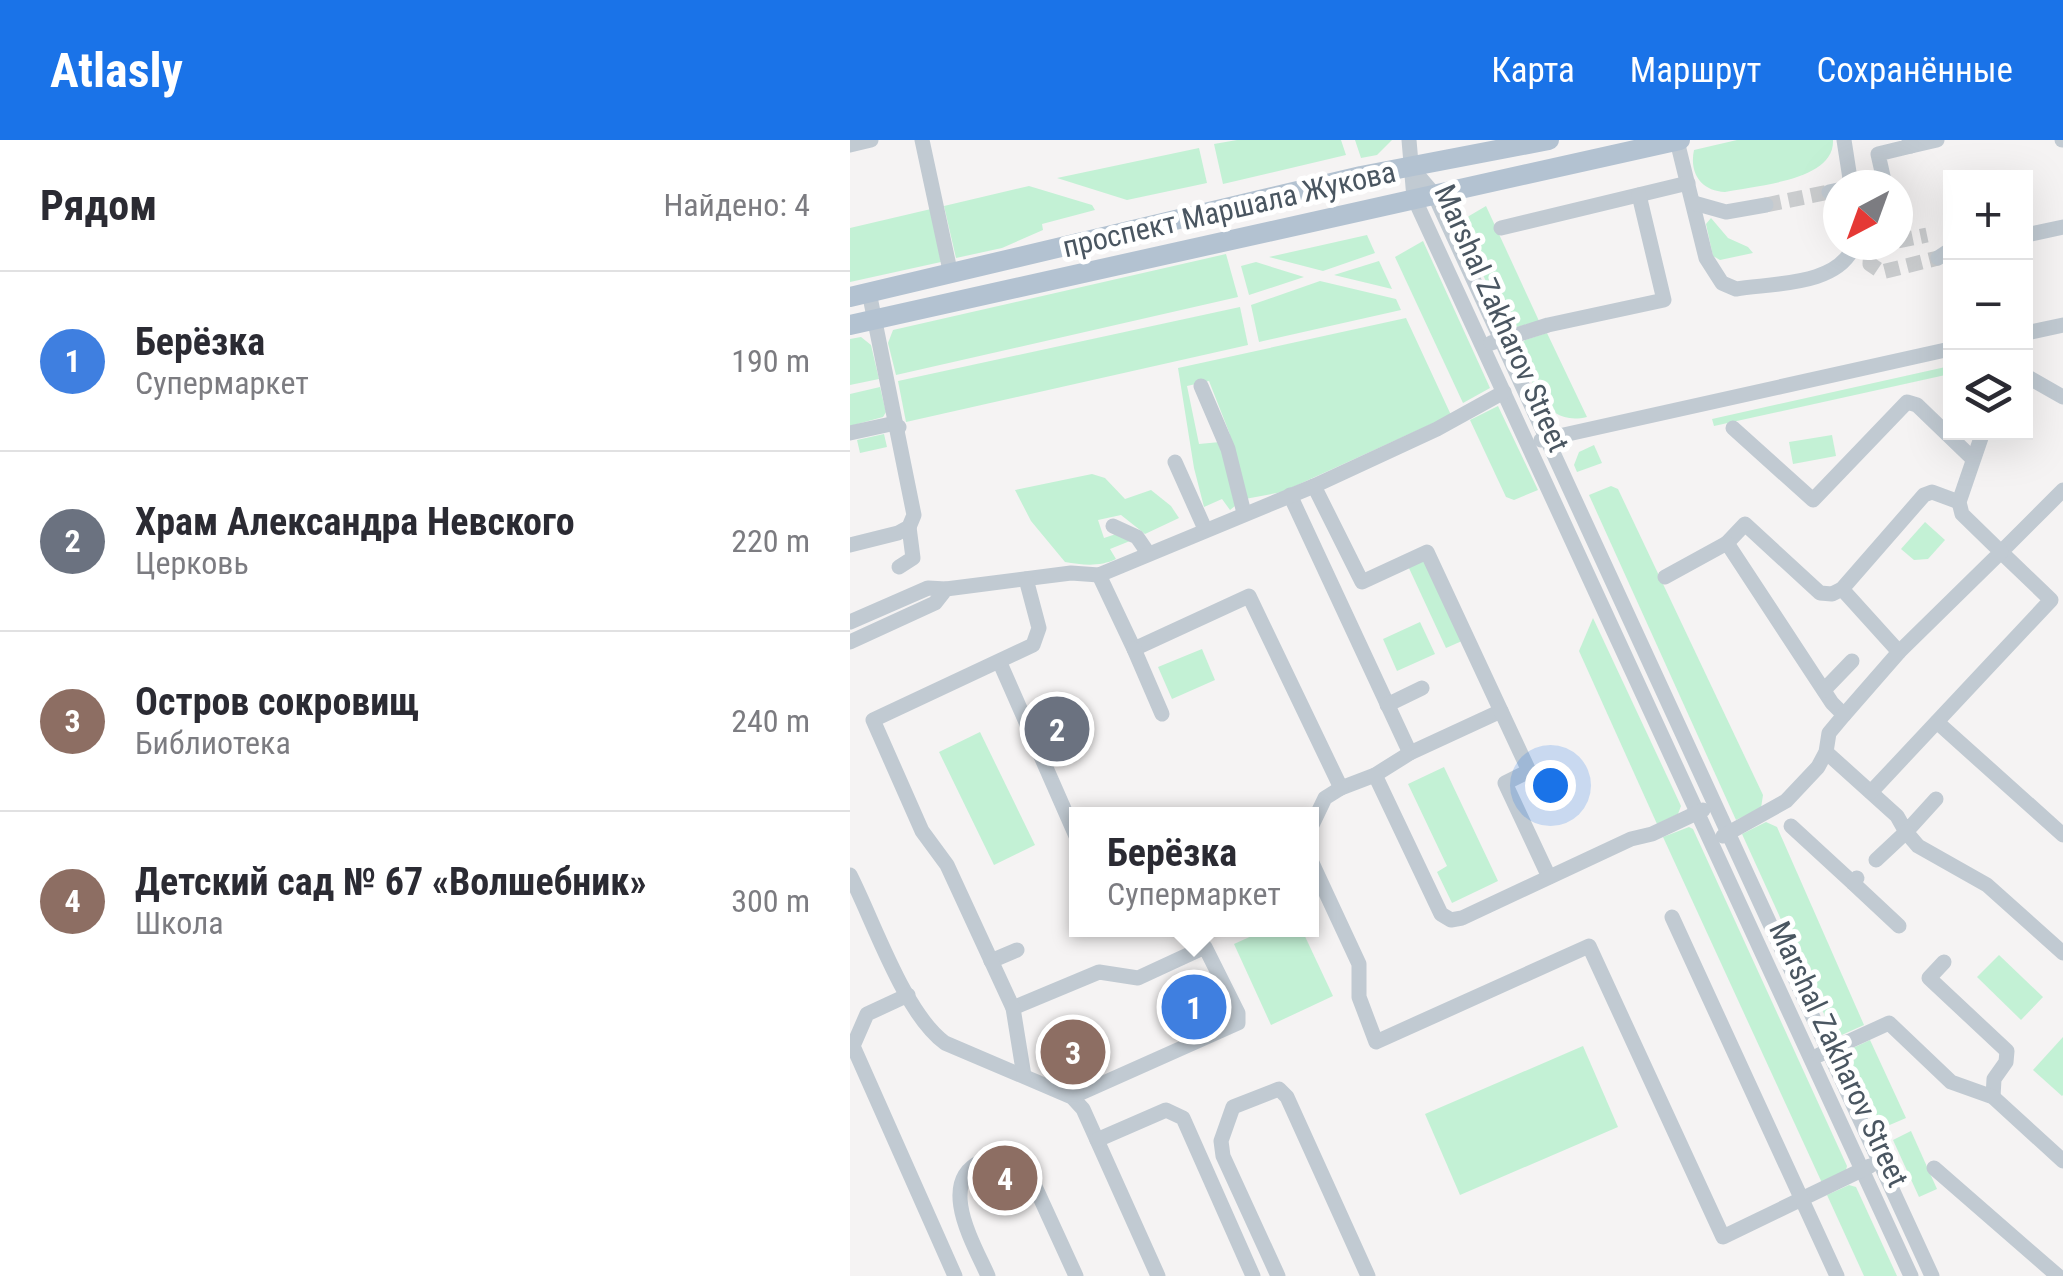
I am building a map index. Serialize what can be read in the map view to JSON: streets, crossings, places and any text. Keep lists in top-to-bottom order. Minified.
{"streets":{"main road":["проспект Маршала Жукова"],"street":["Marshal Zakharov Street"]},"crossings":[["проспект Маршала Жукова","Marshal Zakharov Street"]],"north":"bottom left","page":{"header":"Atlasly","nav":["Карта","Маршрут","Сохранённые"],"heading":["Рядом","Найдено: 4"],"map_buttons":["+","−"],"list":[{"mark":"1","name":"Берёзка","note":"Супермаркет","value":"190 m"},{"mark":"2","name":"Храм Александра Невского","note":"Церковь","value":"220 m"},{"mark":"3","name":"Остров сокровищ","note":"Библиотека","value":"240 m"},{"mark":"4","name":"Детский сад № 67 «Волшебник»","note":"Школа","value":"300 m"}],"pins":["2","1","3","4"],"popup":["Берёзка","Супермаркет"]}}
